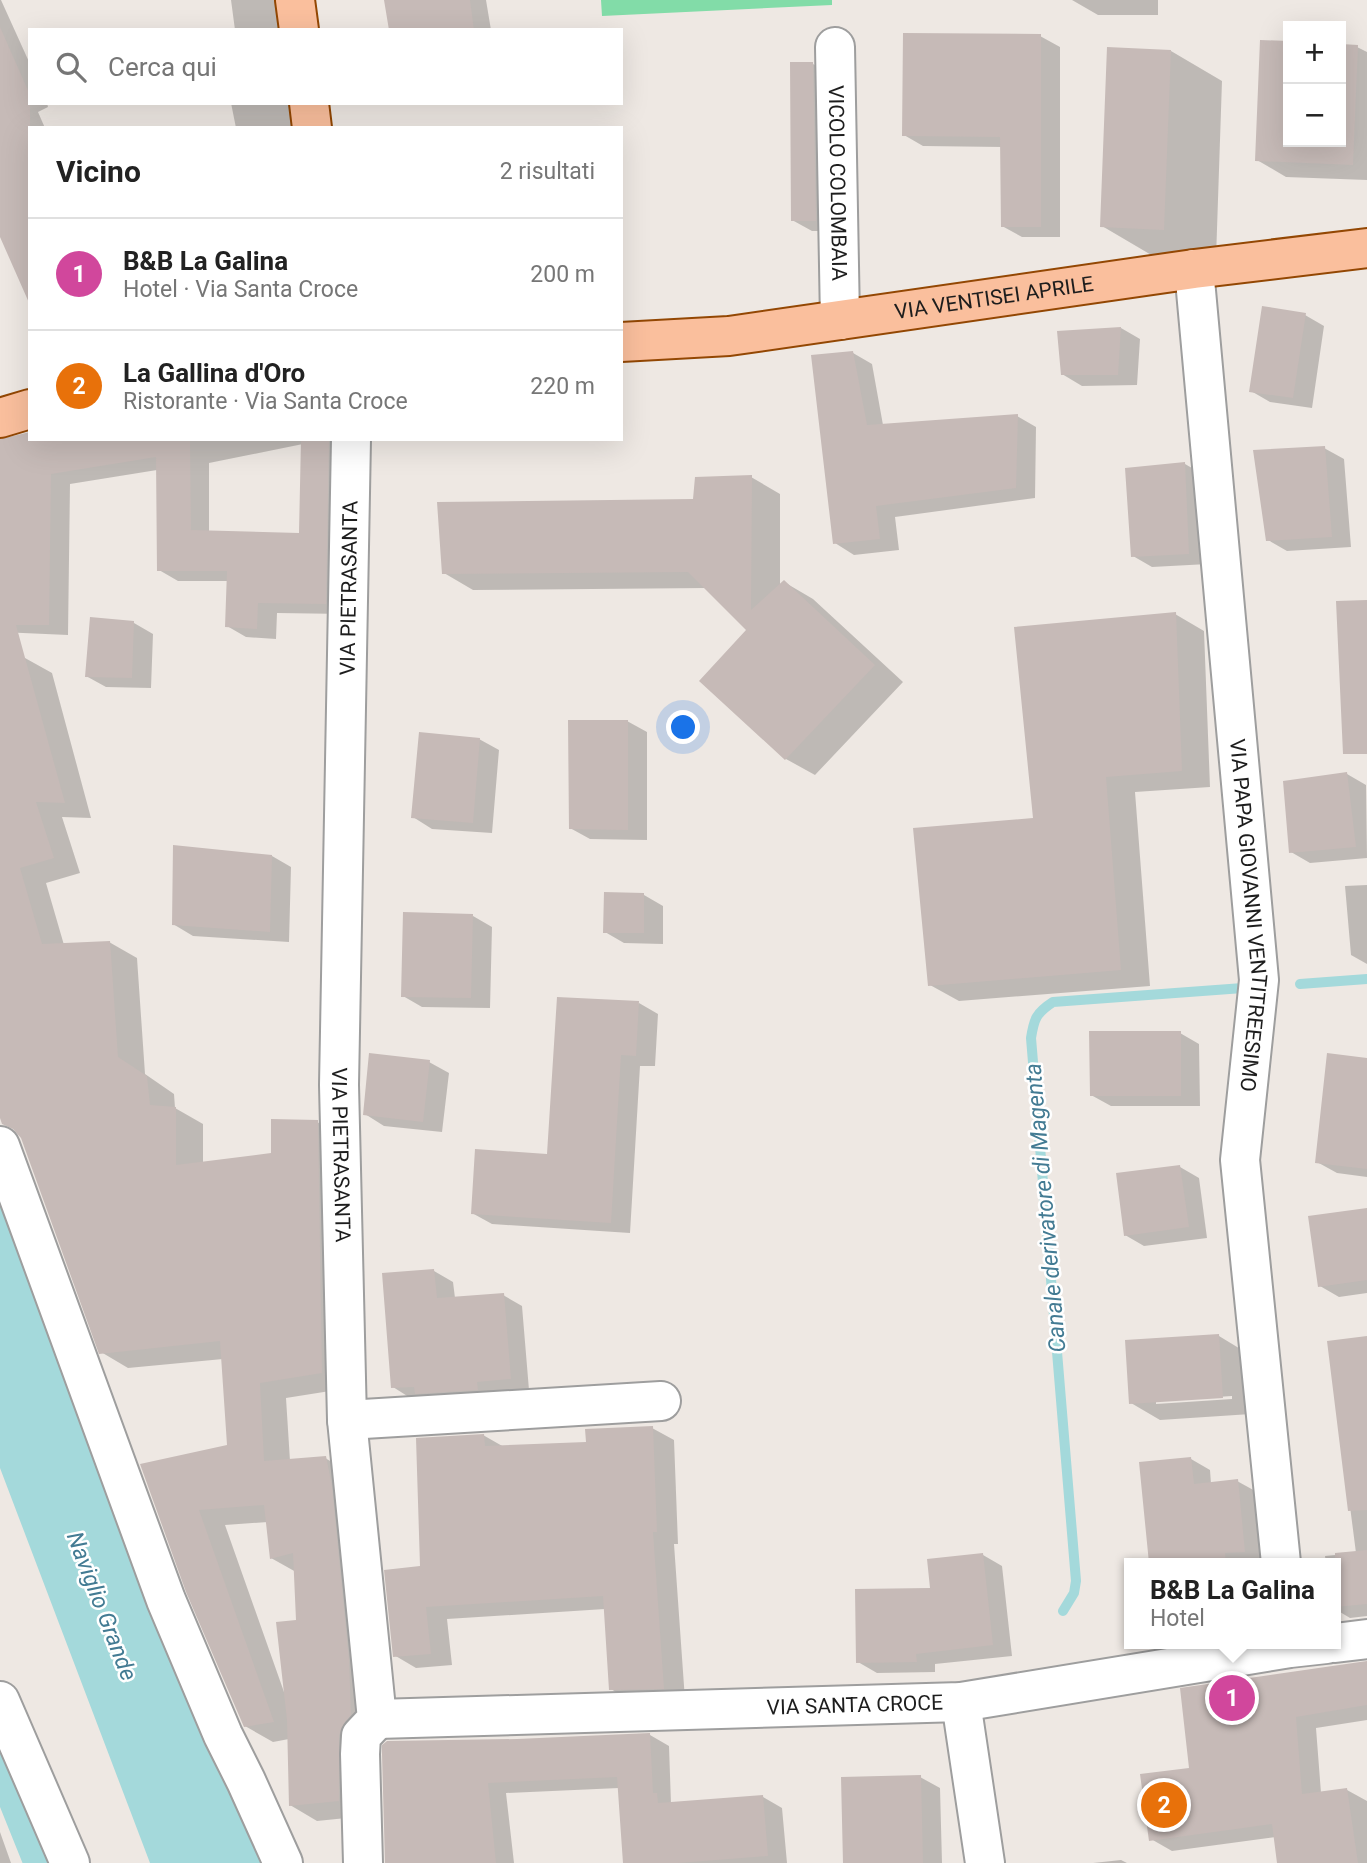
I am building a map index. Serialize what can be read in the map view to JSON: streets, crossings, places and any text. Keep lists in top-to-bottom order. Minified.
{"streets":{"main road":["VIA VENTISEI APRILE"],"street":["VICOLO COLOMBAIA","VIA PIETRASANTA","VIA PAPA GIOVANNI VENTITREESIMO","VIA SANTA CROCE"]},"crossings":[["VICOLO COLOMBAIA","VIA VENTISEI APRILE"],["VIA VENTISEI APRILE","VIA PAPA GIOVANNI VENTITREESIMO"],["VIA PIETRASANTA","VIA SANTA CROCE"]],"water":["Canale derivatore di Magenta","Naviglio Grande"],"page":{"map_buttons":["+","−"],"search":"Cerca qui","heading":["Vicino","2 risultati"],"list":[{"mark":"1","name":"B&B La Galina","note":"Hotel · Via Santa Croce","value":"200 m"},{"mark":"2","name":"La Gallina d'Oro","note":"Ristorante · Via Santa Croce","value":"220 m"}],"popup":["B&B La Galina","Hotel"],"pins":["1","2"]}}
